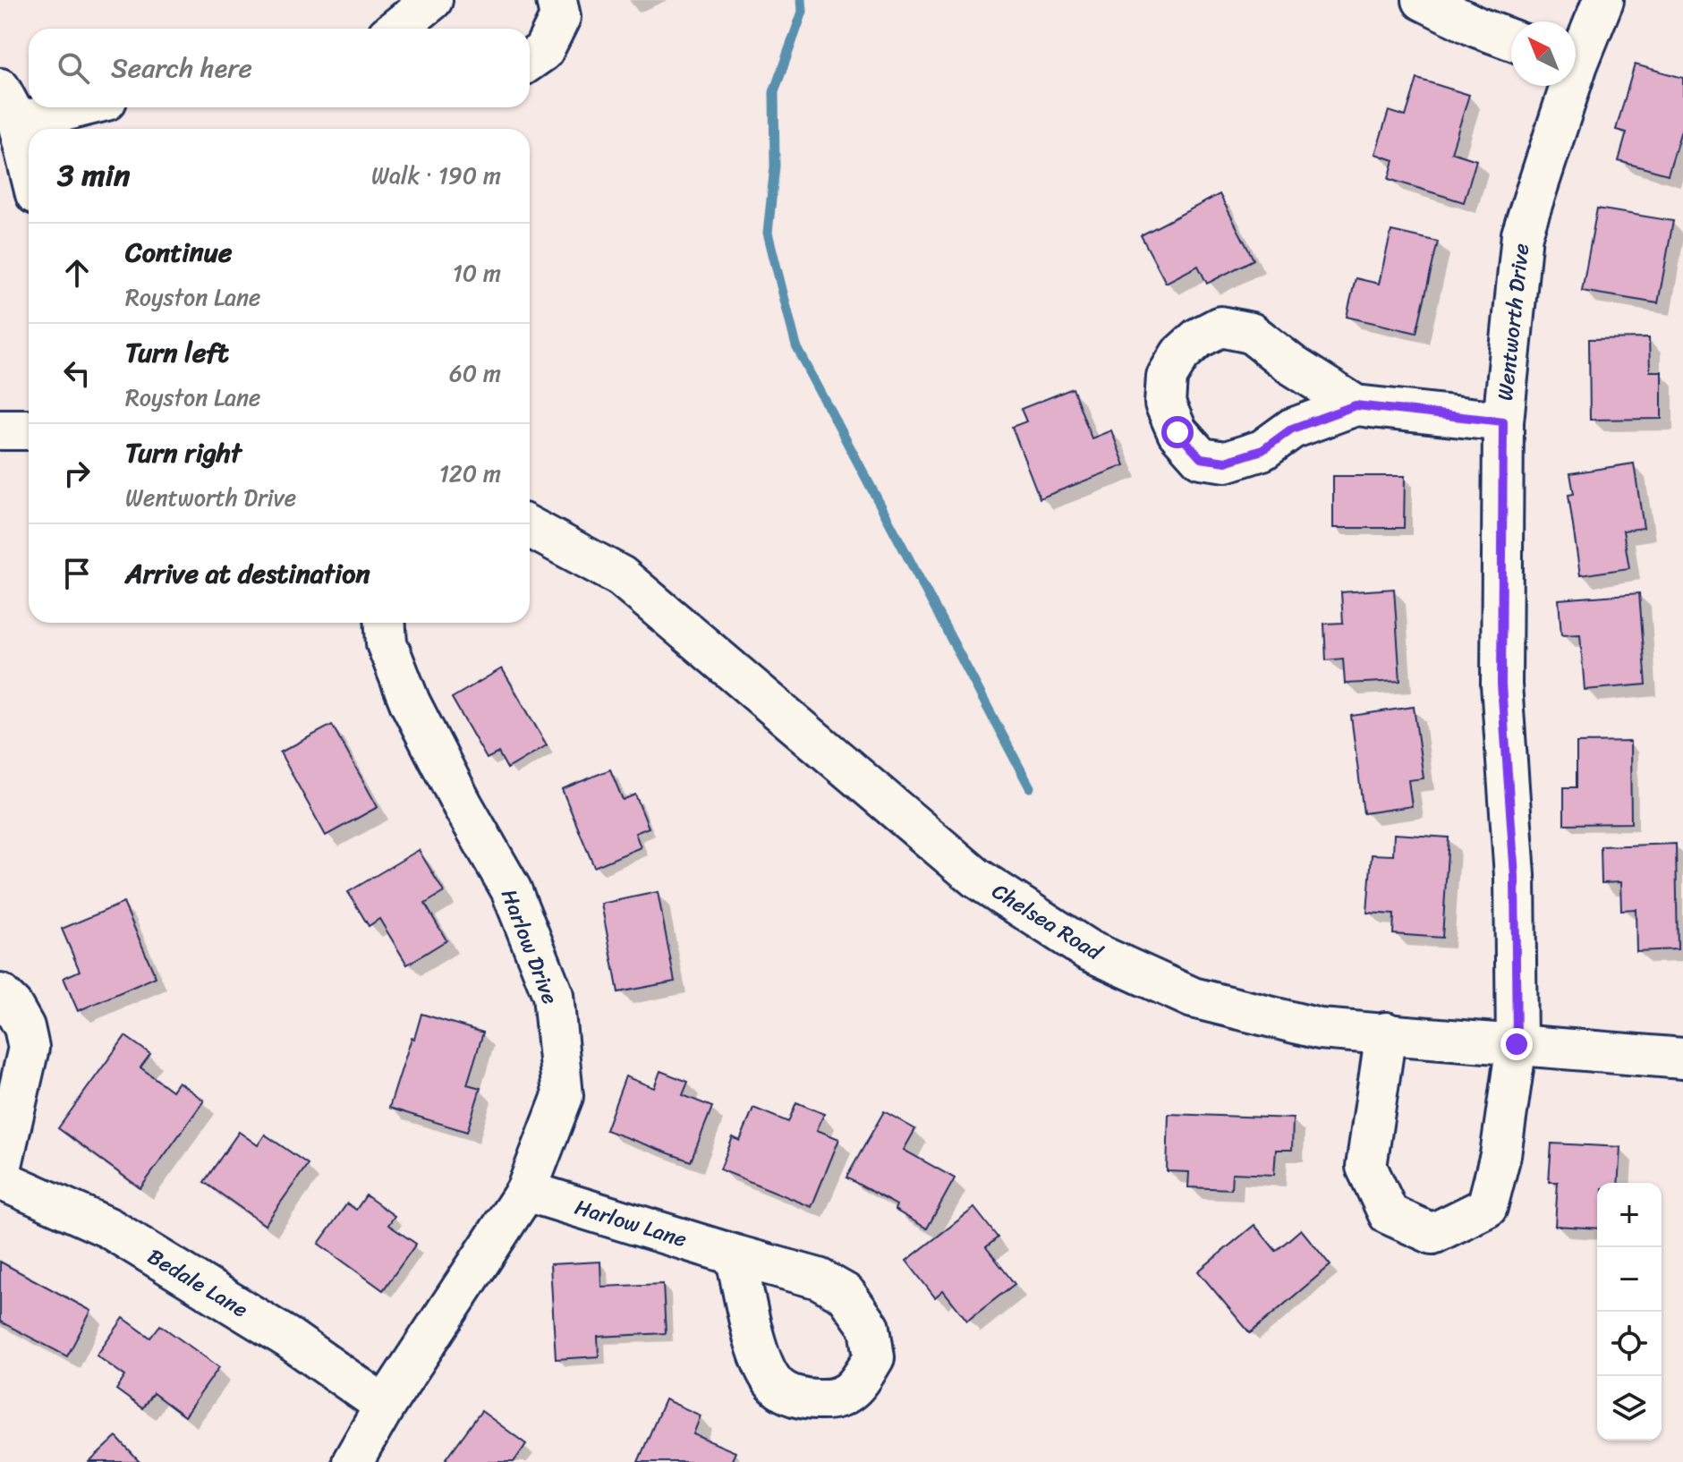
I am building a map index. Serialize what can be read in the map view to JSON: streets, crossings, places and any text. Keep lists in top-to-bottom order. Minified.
{"streets":{"street":["Wentworth Drive","Chelsea Road","Harlow Drive","Harlow Lane","Bedale Lane"]},"crossings":[["Wentworth Drive","Chelsea Road"],["Harlow Drive","Harlow Lane"],["Harlow Drive","Bedale Lane"]],"north":"top left","page":{"search":"Search here","heading":["3 min","Walk · 190 m"],"list":[["Continue","Royston Lane","10 m"],["Turn left","Royston Lane","60 m"],["Turn right","Wentworth Drive","120 m"],"Arrive at destination"],"map_buttons":["+","−"]}}
